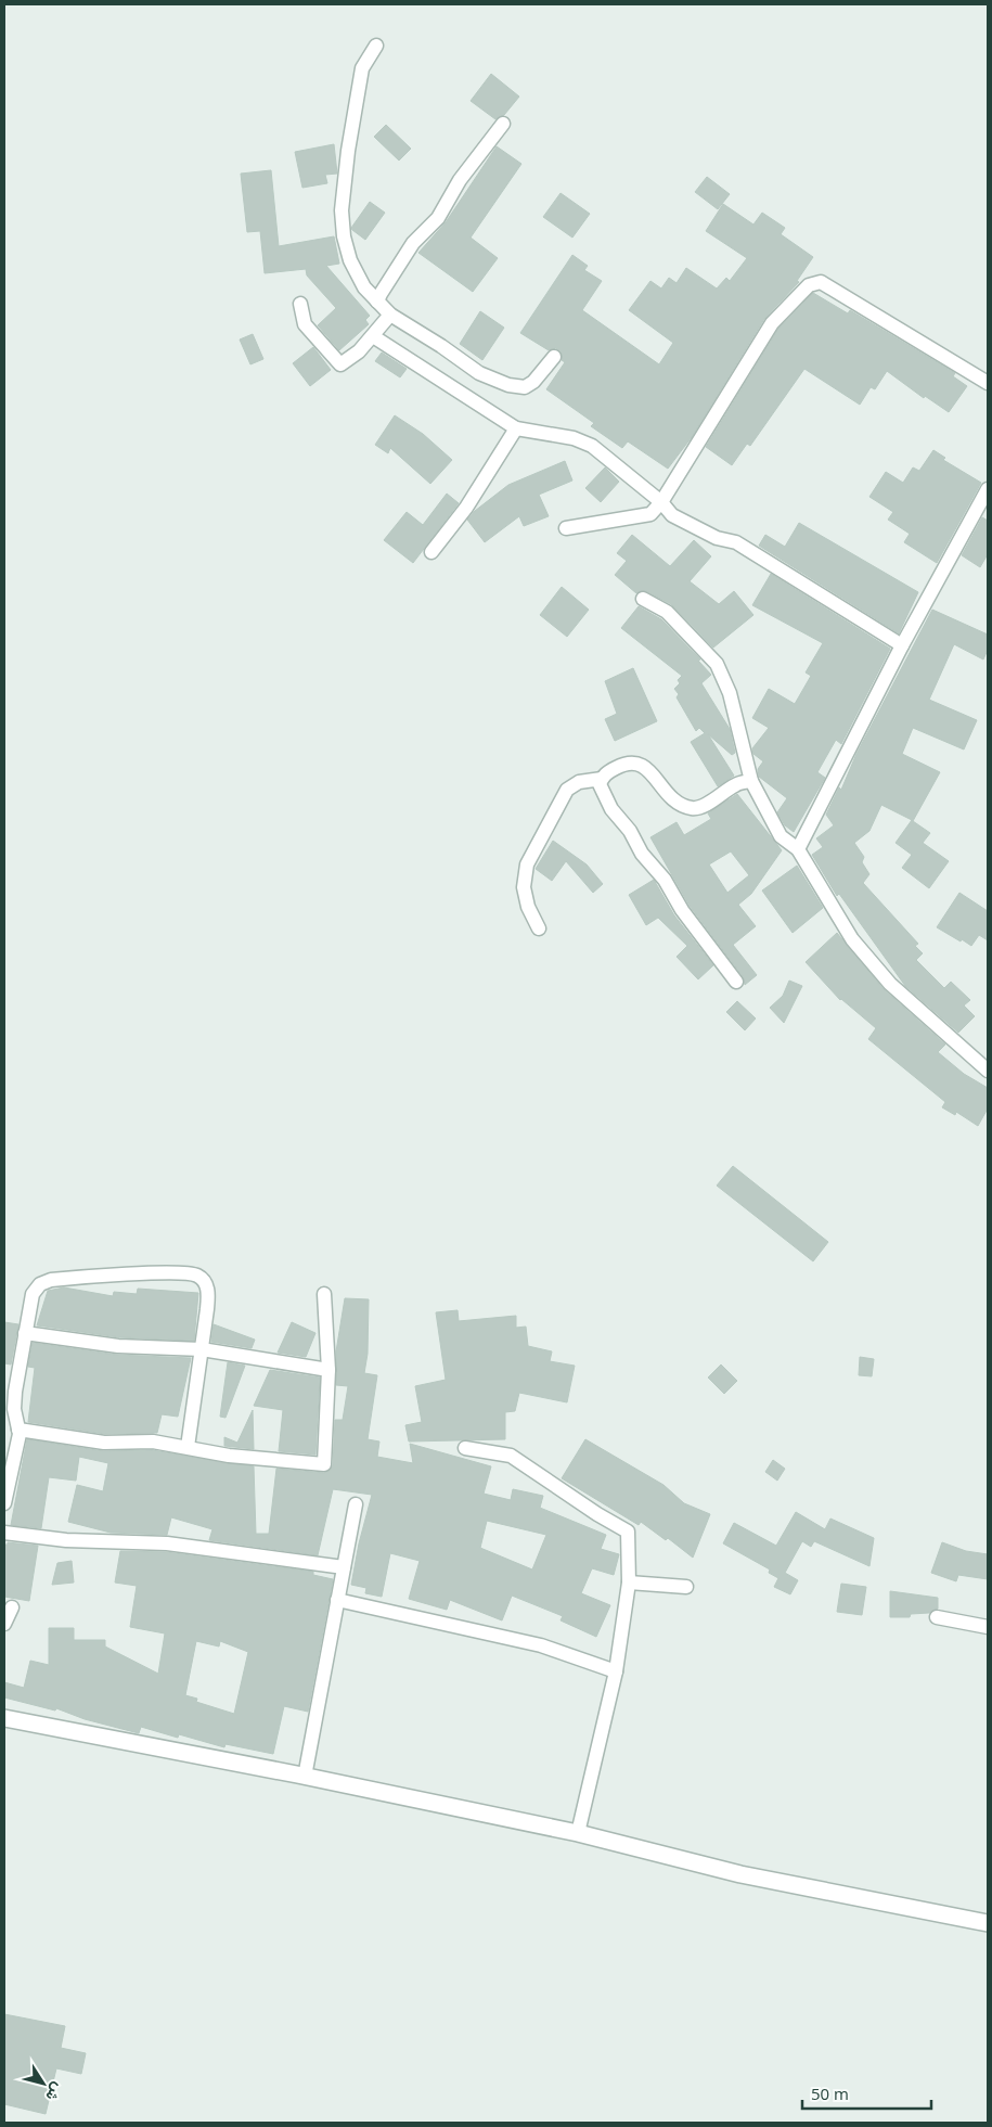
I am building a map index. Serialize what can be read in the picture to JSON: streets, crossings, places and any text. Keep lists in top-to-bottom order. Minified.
{"scale_bar":"50 m","north":"bottom right"}
